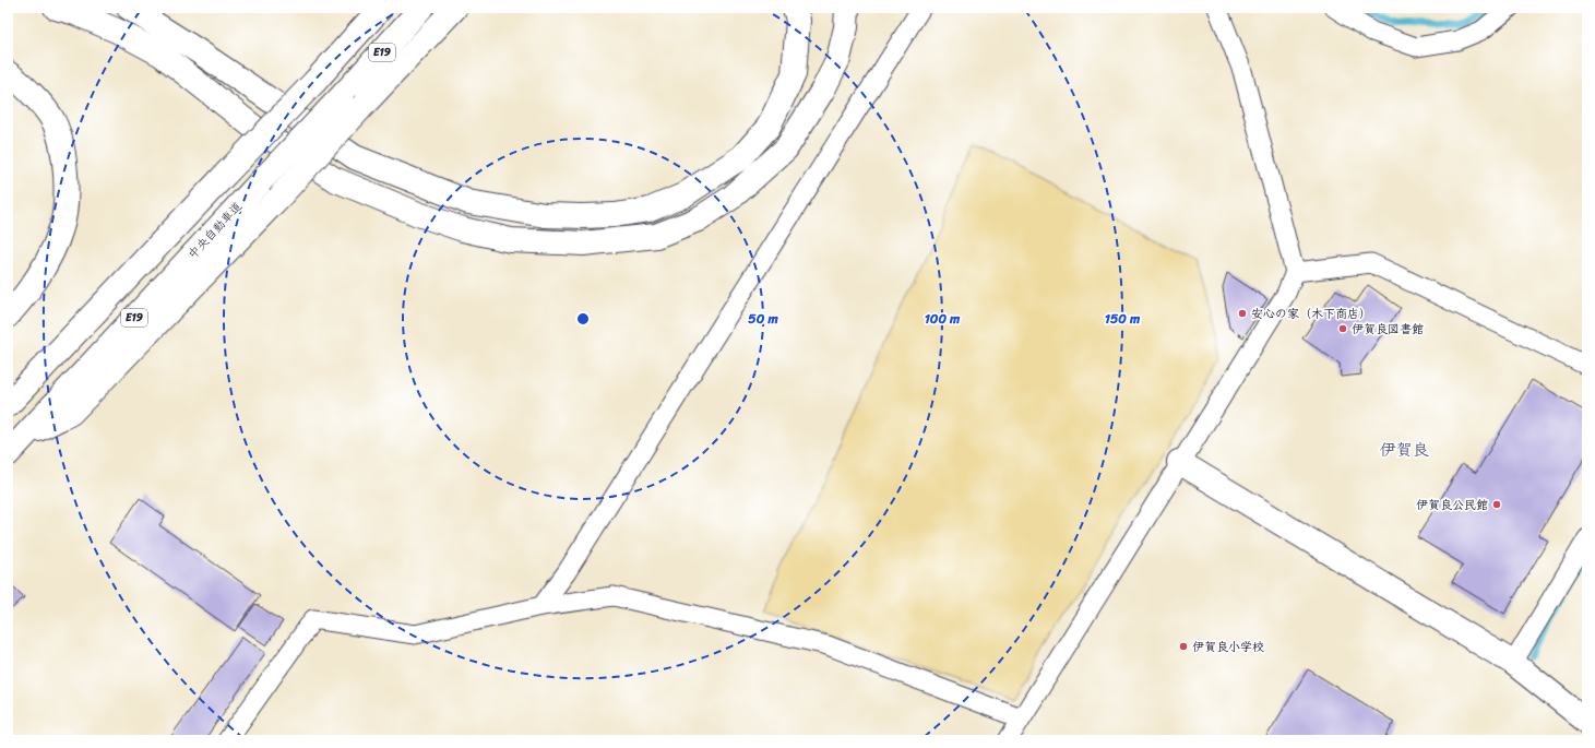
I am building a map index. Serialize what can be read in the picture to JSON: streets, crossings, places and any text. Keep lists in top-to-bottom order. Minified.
{"streets":{"main road":["E19","中央自動車道"]},"districts":["伊賀良"],"places":["安心の家（木下商店）","伊賀良図書館","伊賀良公民館","伊賀良小学校"],"rings":["50 m","100 m","150 m"]}
